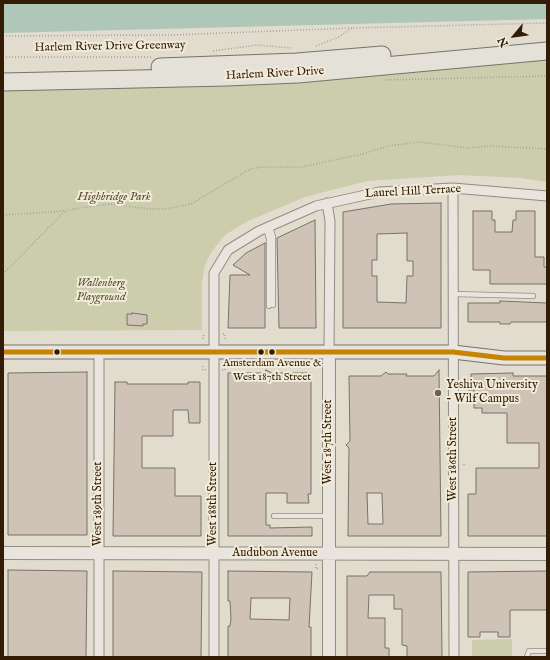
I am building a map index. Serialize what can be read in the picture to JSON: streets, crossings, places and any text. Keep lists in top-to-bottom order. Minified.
{"streets":{"highway":["Harlem River Drive"],"street":["Laurel Hill Terrace","West 187th Street","West 186th Street","West 189th Street","West 188th Street","Audubon Avenue"],"path":["Harlem River Drive Greenway"]},"crossings":[["Laurel Hill Terrace","West 187th Street"],["Laurel Hill Terrace","West 186th Street"],["Laurel Hill Terrace","West 188th Street"],["West 187th Street","Audubon Avenue"],["West 186th Street","Audubon Avenue"],["West 189th Street","Audubon Avenue"],["West 188th Street","Audubon Avenue"]],"parks":["Highbridge Park","Wallenberg Playground"],"places":["Amsterdam Avenue & West 187th Street","Yeshiva University - Wilf Campus"],"north":"bottom left"}
